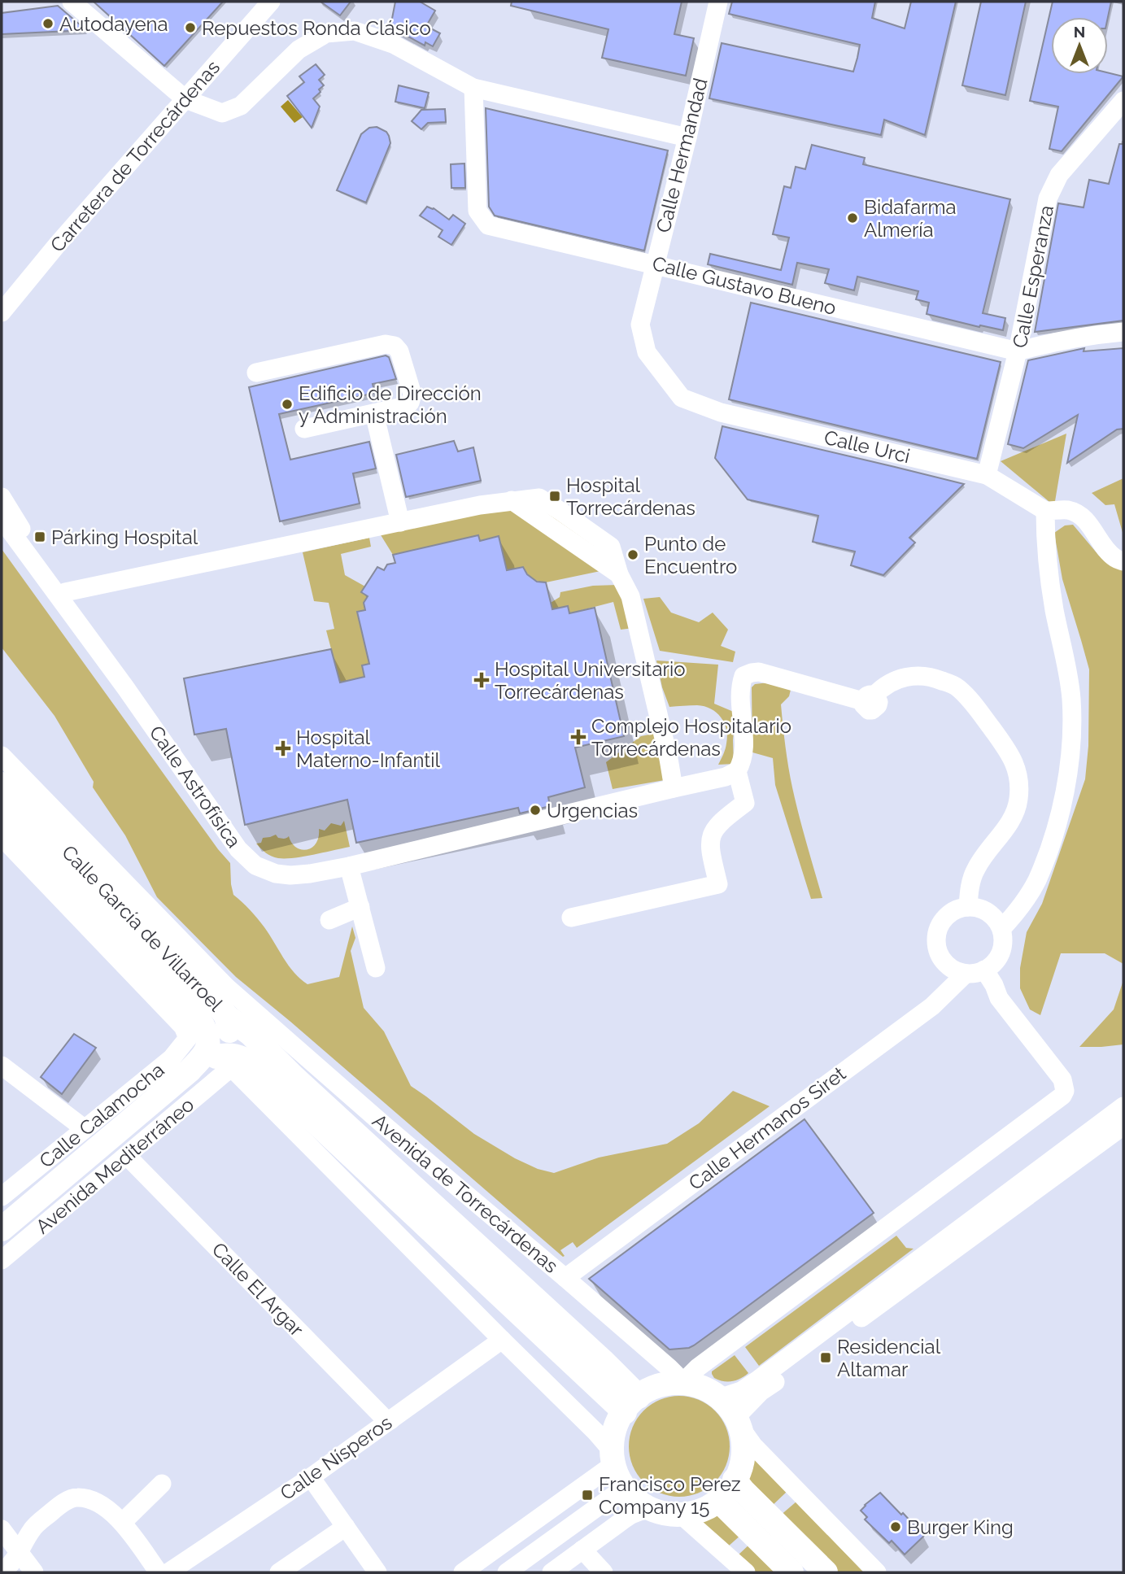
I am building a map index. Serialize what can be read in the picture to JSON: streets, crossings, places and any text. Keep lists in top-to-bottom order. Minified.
{"streets":{"main road":["Calle García de Villarroel","Avenida de Torrecárdenas"],"street":["Calle Hermandad","Carretera de Torrecárdenas","Calle Esperanza","Calle Gustavo Bueno","Calle Urci","Calle Astrofísica","Calle Calamocha","Calle Hermanos Siret","Avenida Mediterráneo","Calle El Argar","Calle Nísperos"]},"crossings":[["Calle Hermandad","Calle Gustavo Bueno"],["Calle Hermandad","Calle Urci"],["Calle Esperanza","Calle Gustavo Bueno"],["Calle Esperanza","Calle Urci"],["Calle García de Villarroel","Calle Calamocha"],["Calle García de Villarroel","Avenida Mediterráneo"],["Calle García de Villarroel","Avenida de Torrecárdenas"],["Calle Hermanos Siret","Avenida de Torrecárdenas"],["Avenida Mediterráneo","Avenida de Torrecárdenas"],["Avenida Mediterráneo","Calle El Argar"],["Calle El Argar","Calle Nísperos"]],"places":{"other":["Autodayena","Repuestos Ronda Clásico","Bidafarma Almería","Edificio de Dirección y Administración","Punto de Encuentro","Urgencias","Burger King"],"transit":["Hospital Torrecárdenas","Párking Hospital","Residencial Altamar","Francisco Perez Company 15"],"health":["Hospital Universitario Torrecárdenas","Complejo Hospitalario Torrecárdenas","Hospital Materno-Infantil"]},"north":"top"}
